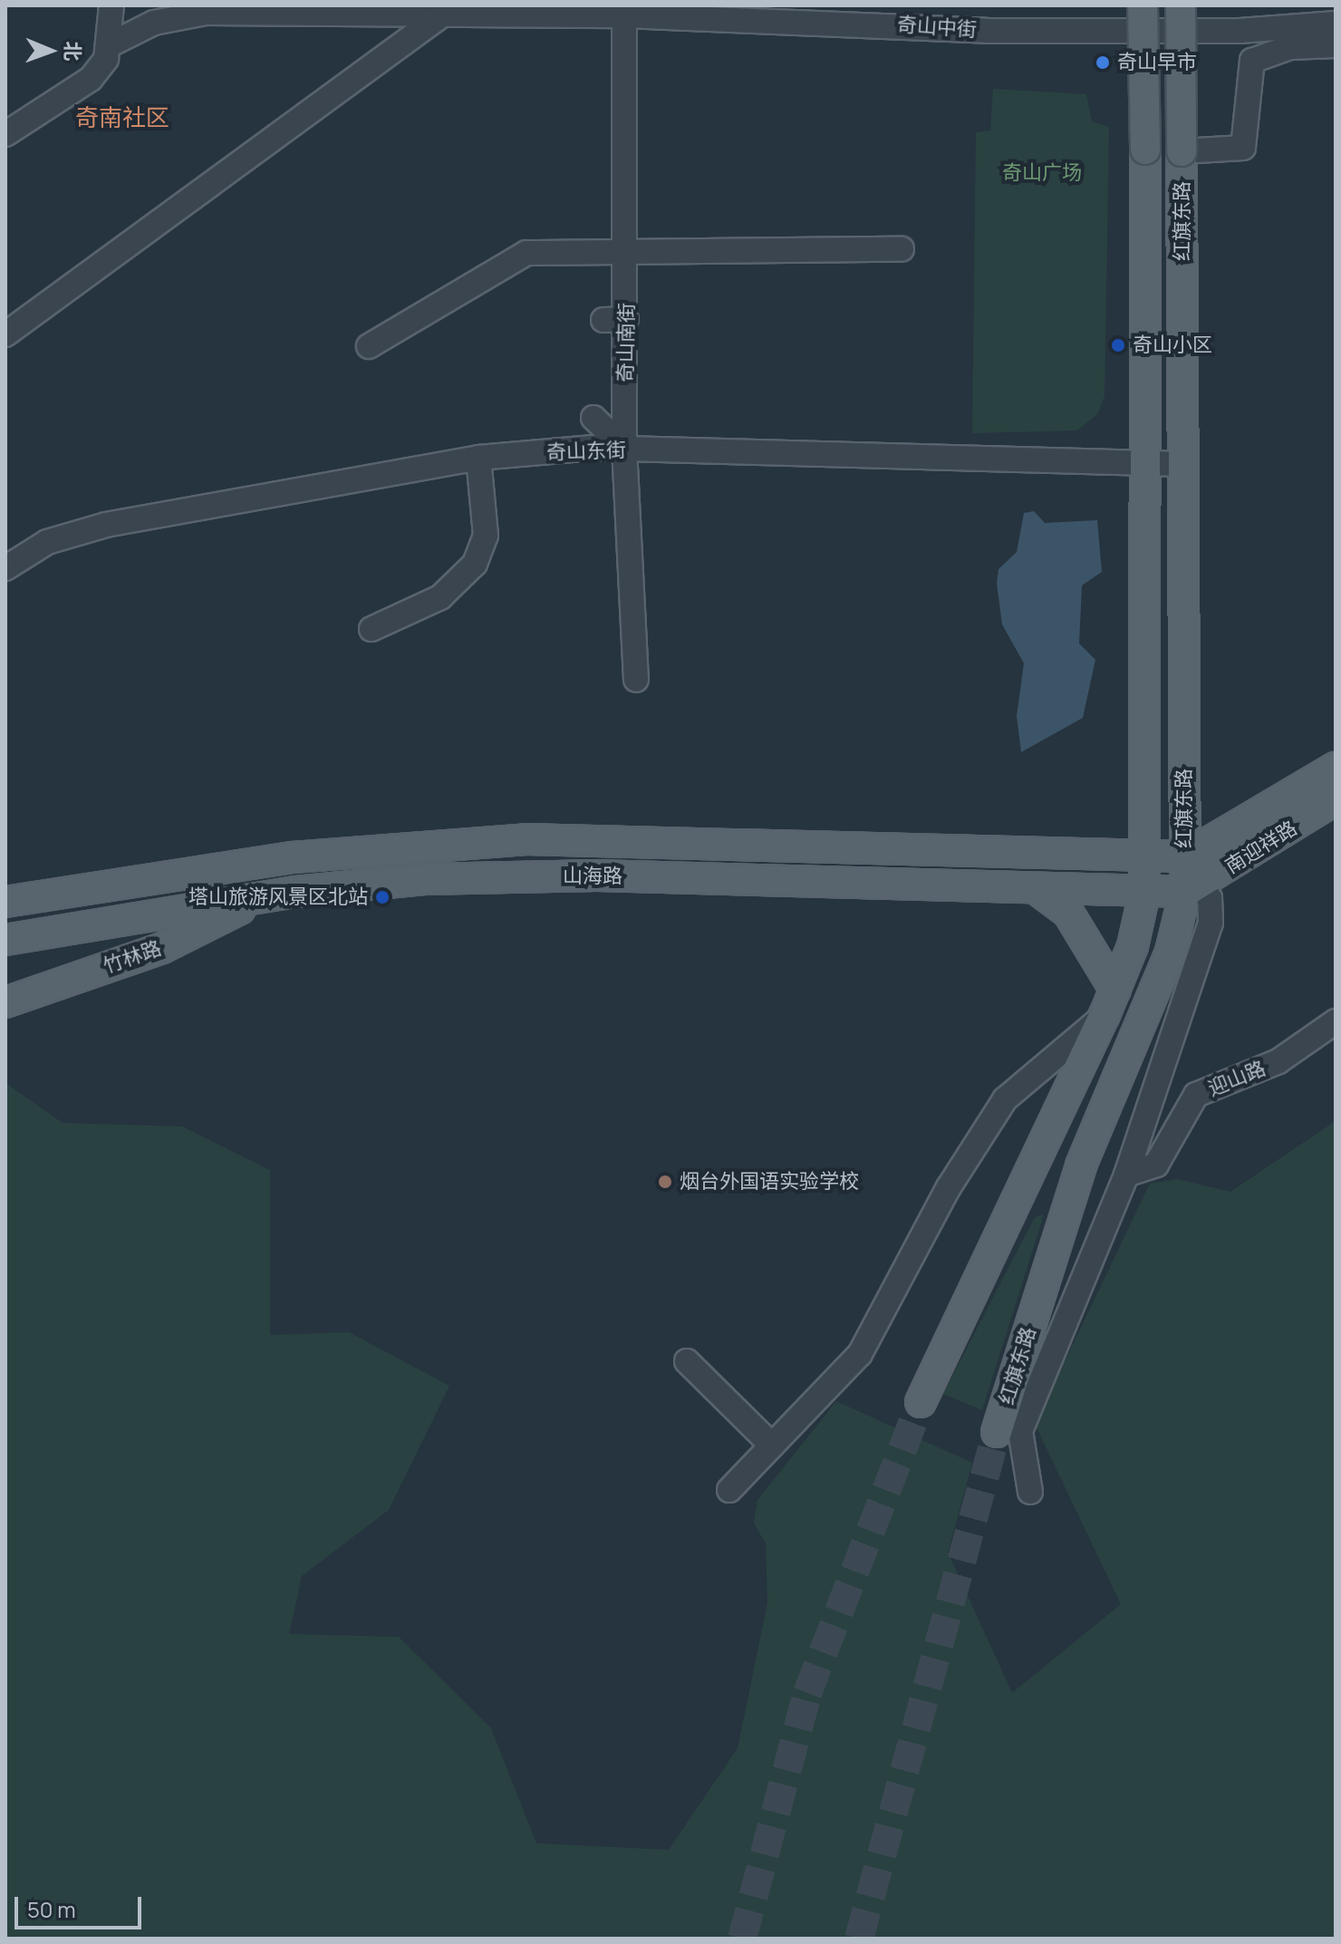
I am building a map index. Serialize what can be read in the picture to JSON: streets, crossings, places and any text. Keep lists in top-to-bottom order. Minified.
{"streets":{"main road":["红旗东路","南迎祥路","山海路","竹林路"],"street":["奇山中街","奇山南街","奇山东街","迎山路"]},"crossings":[["奇山中街","奇山南街"],["红旗东路","奇山东街"],["红旗东路","南迎祥路"],["红旗东路","山海路"],["奇山南街","奇山东街"],["南迎祥路","山海路"],["山海路","竹林路"]],"districts":["奇南社区"],"parks":["奇山广场"],"places":["奇山早市","奇山小区","塔山旅游风景区北站","烟台外国语实验学校"],"scale_bar":"50 m","north":"right"}
